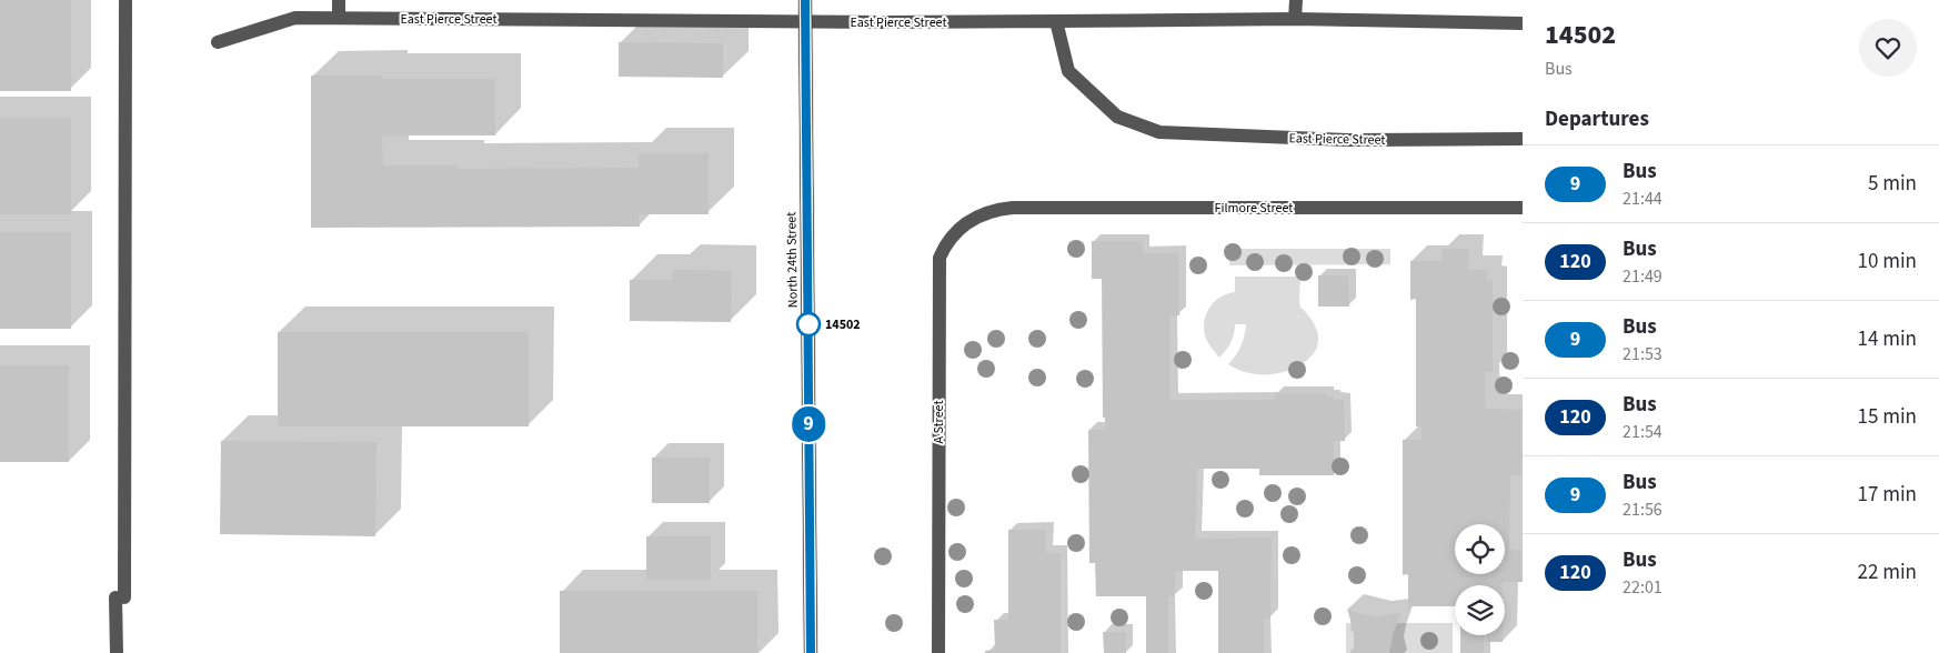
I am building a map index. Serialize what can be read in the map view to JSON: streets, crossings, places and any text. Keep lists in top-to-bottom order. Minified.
{"streets":{"main road":["North 24th Street"],"street":["East Pierce Street","Filmore Street","A Street"]},"crossings":[["East Pierce Street","North 24th Street"],["Filmore Street","A Street"]],"places":["14502"],"lines":["bus line 9"],"page":{"on_map":"9","heading":[["14502","Bus"],"Departures"],"list":[{"mark":"9","name":"Bus","note":"21:44","value":"5 min"},{"mark":"120","name":"Bus","note":"21:49","value":"10 min"},{"mark":"9","name":"Bus","note":"21:53","value":"14 min"},{"mark":"120","name":"Bus","note":"21:54","value":"15 min"},{"mark":"9","name":"Bus","note":"21:56","value":"17 min"},{"mark":"120","name":"Bus","note":"22:01","value":"22 min"}]}}
